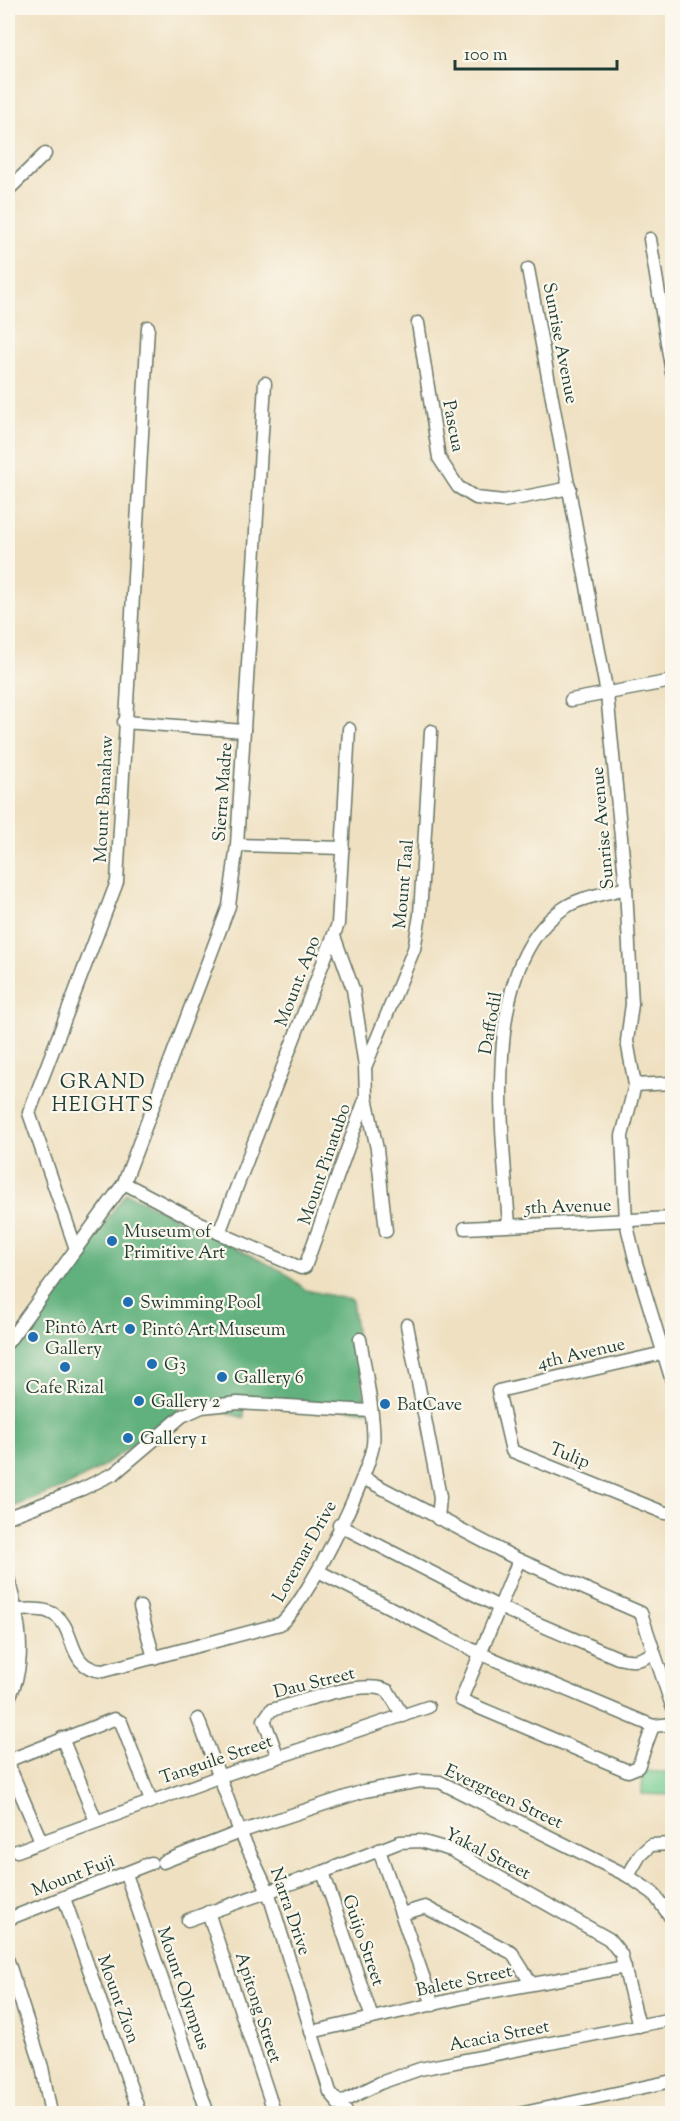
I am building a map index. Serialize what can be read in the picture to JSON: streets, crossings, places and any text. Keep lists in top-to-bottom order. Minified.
{"streets":{"street":["Sunrise Avenue","Pascua","Sierra Madre","Mount Banahaw","Mount Taal","Mount. Apo","Daffodil","Mount Pinatubo","5th Avenue","4th Avenue","Tulip","Loremar Drive","Dau Street","Tanguile Street","Evergreen Street","Yakal Street","Mount Fuji","Narra Drive","Guijo Street","Balete Street","Mount Olympus","Mount Zion","Apitong Street","Acacia Street"]},"crossings":[["Sunrise Avenue","Pascua"],["Sunrise Avenue","Daffodil"],["Sunrise Avenue","5th Avenue"],["Sunrise Avenue","4th Avenue"],["Sierra Madre","Mount Banahaw"],["Mount Taal","Mount Pinatubo"],["Mount. Apo","Mount Pinatubo"],["Daffodil","5th Avenue"],["4th Avenue","Tulip"],["Dau Street","Tanguile Street"],["Tanguile Street","Narra Drive"],["Evergreen Street","Mount Fuji"],["Evergreen Street","Narra Drive"],["Yakal Street","Narra Drive"],["Yakal Street","Guijo Street"],["Yakal Street","Balete Street"],["Yakal Street","Apitong Street"],["Yakal Street","Acacia Street"],["Mount Fuji","Mount Olympus"],["Mount Fuji","Mount Zion"],["Narra Drive","Balete Street"],["Narra Drive","Acacia Street"],["Guijo Street","Balete Street"]],"districts":["GRAND HEIGHTS"],"places":["Museum of Primitive Art","Swimming Pool","Pintô Art Museum","Pintô Art Gallery","G3","Cafe Rizal","Gallery 6","Gallery 2","BatCave","Gallery 1"],"scale_bar":"100 m"}
